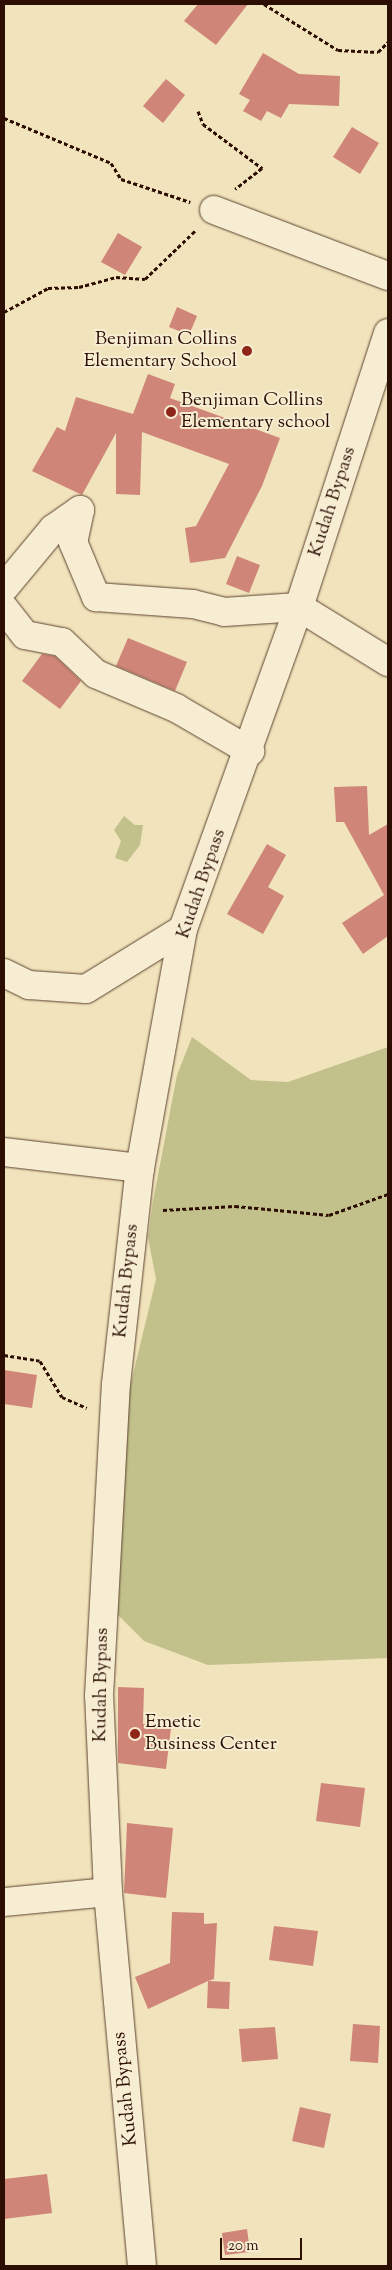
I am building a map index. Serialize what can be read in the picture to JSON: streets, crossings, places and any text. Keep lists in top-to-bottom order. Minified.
{"streets":{"street":["Kudah Bypass"]},"places":["Benjiman Collins Elementary School","Benjiman Collins Elementary school","Emetic Business Center"],"scale_bar":"20 m"}
